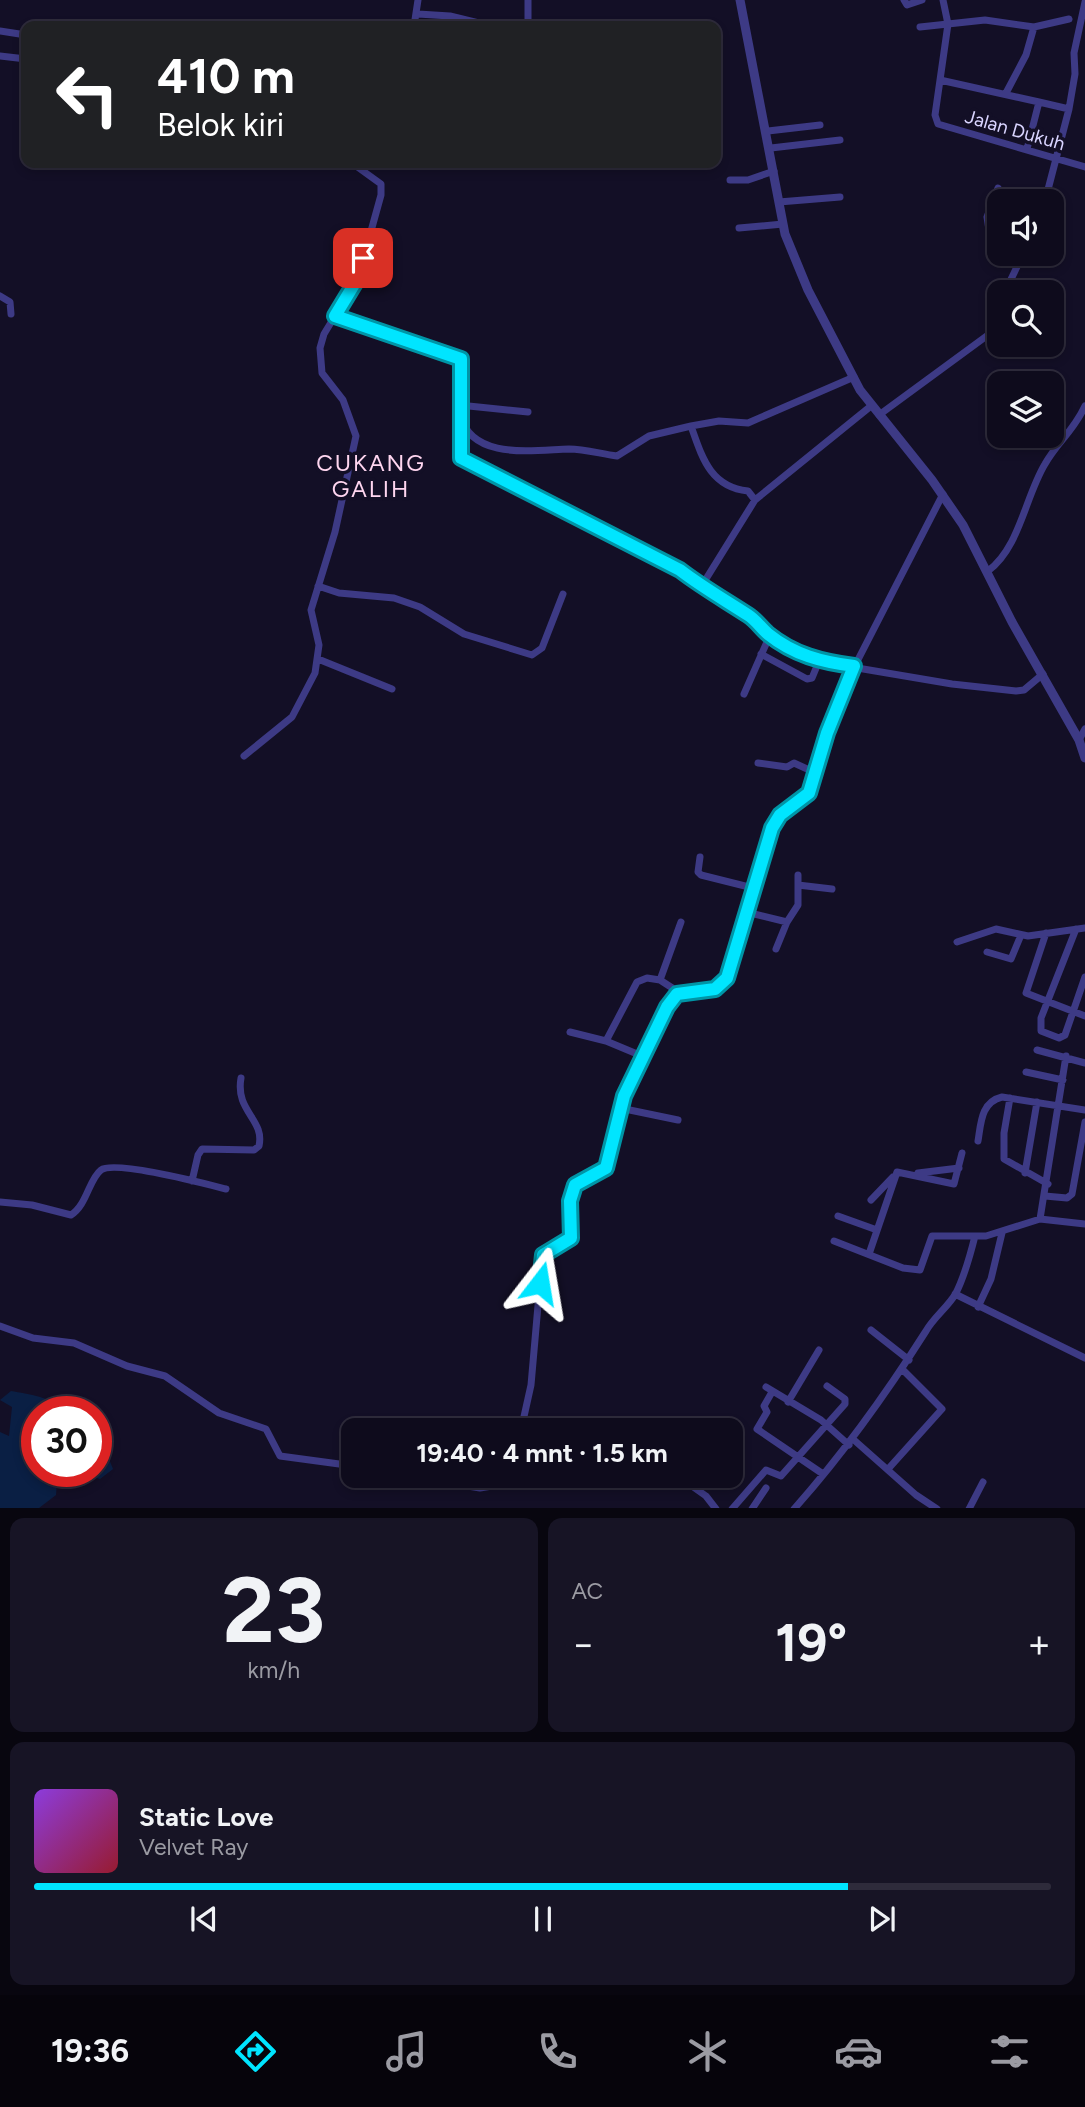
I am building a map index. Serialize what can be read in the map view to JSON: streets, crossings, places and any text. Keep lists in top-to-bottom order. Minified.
{"streets":{"street":["Jalan Dukuh"]},"districts":["CUKANG GALIH"],"page":{"turn":["410 m","Belok kiri"],"limit":"30","trip":"19:40 · 4 mnt · 1.5 km","tile":[["23","km/h"],"AC"],"heat":["−","19°","+"],"song":["Static Love","Velvet Ray"],"tabs":"19:36"}}
